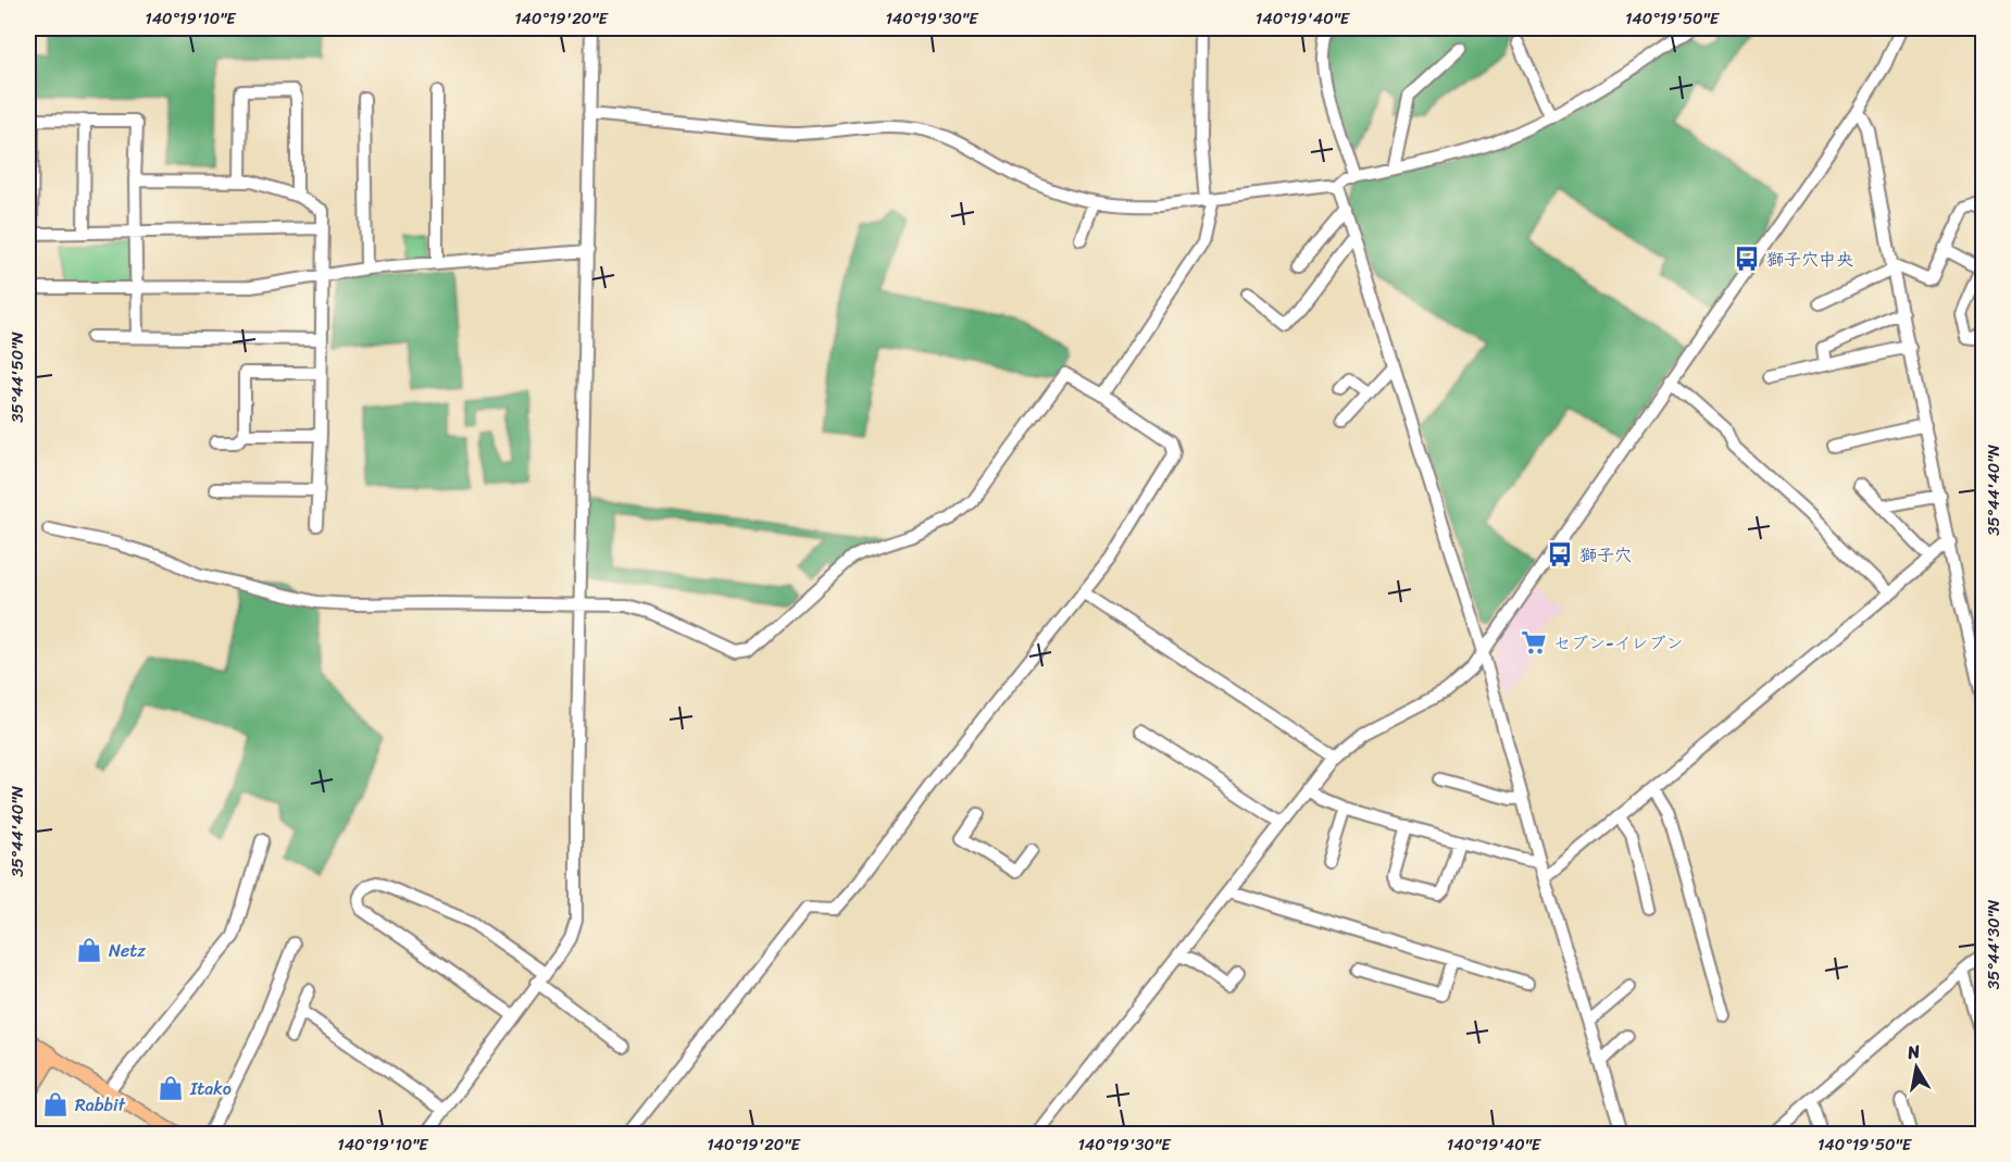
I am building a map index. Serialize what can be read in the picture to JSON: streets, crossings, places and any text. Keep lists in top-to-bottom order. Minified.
{"places":{"bus stop":["獅子穴中央","獅子穴"],"supermarket":["セブン-イレブン"],"shop":["Netz","Itako","Rabbit"]},"north":"top","coordinates":["140°19'10\"E","140°19'20\"E","140°19'30\"E","140°19'40\"E","140°19'50\"E","35°44'50\"N","35°44'40\"N","35°44'30\"N"]}
